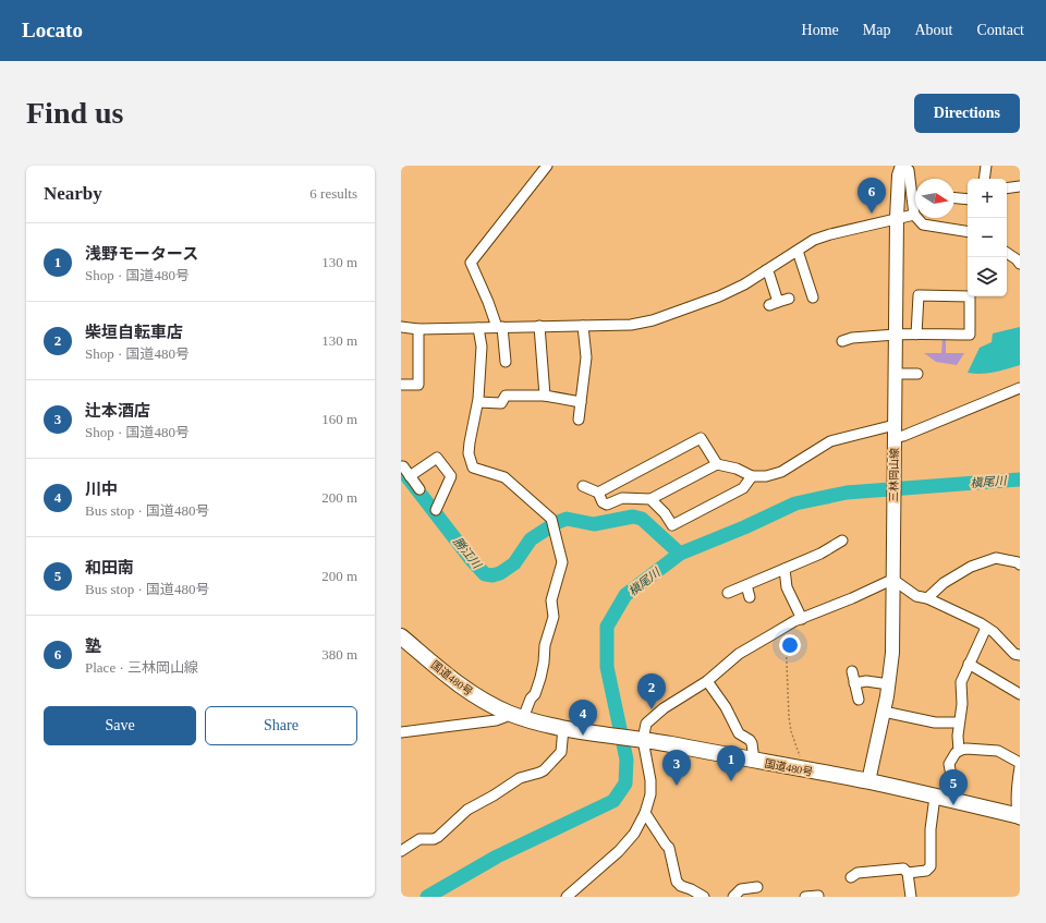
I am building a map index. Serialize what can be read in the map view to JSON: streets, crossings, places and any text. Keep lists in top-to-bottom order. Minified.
{"streets":{"highway":["国道480号"],"main road":["三林岡山線"]},"crossings":[["三林岡山線","国道480号"]],"water":["槇尾川","勝江川"],"north":"right","page":{"header":"Locato","nav":["Home","Map","About","Contact"],"buttons":["Directions",["Save","Share"]],"title":"Find us","heading":["Nearby","6 results"],"pins":["6","2","4","1","3","5"],"map_buttons":["+","−"],"list":[{"mark":"1","name":"浅野モータース","note":"Shop · 国道480号","value":"130 m"},{"mark":"2","name":"柴垣自転車店","note":"Shop · 国道480号","value":"130 m"},{"mark":"3","name":"辻本酒店","note":"Shop · 国道480号","value":"160 m"},{"mark":"4","name":"川中","note":"Bus stop · 国道480号","value":"200 m"},{"mark":"5","name":"和田南","note":"Bus stop · 国道480号","value":"200 m"},{"mark":"6","name":"塾","note":"Place · 三林岡山線","value":"380 m"}]}}
